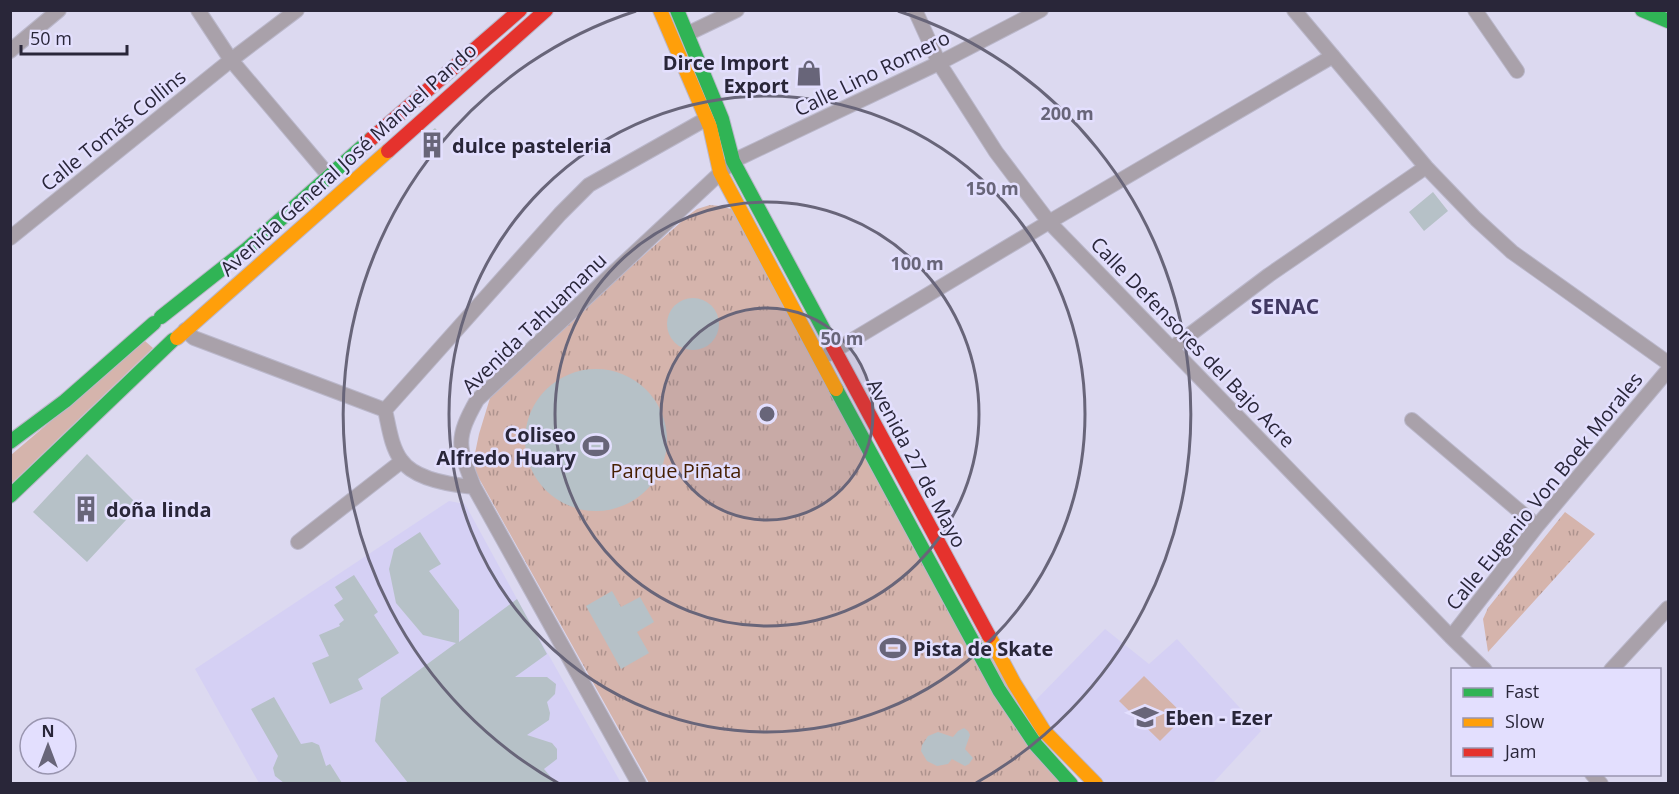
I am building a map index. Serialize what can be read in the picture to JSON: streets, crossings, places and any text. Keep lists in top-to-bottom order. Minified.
{"streets":{"main road":["Avenida General José Manuel Pando","Avenida 27 de Mayo"],"street":["Calle Lino Romero","Calle Tomás Collins","Avenida Tahuamanu","Calle Defensores del Bajo Acre","Calle Eugenio Von Boek Morales"]},"crossings":[["Calle Lino Romero","Avenida Tahuamanu"],["Calle Lino Romero","Calle Defensores del Bajo Acre"],["Calle Lino Romero","Avenida 27 de Mayo"],["Avenida Tahuamanu","Avenida 27 de Mayo"],["Calle Defensores del Bajo Acre","Calle Eugenio Von Boek Morales"]],"districts":["SENAC"],"parks":["Parque Piñata"],"places":{"shop":["Dirce Import Export"],"building":["dulce pasteleria","doña linda"],"sports":["Coliseo Alfredo Huary","Pista de Skate"],"school or university":["Eben - Ezer"]},"legend":["Fast","Slow","Jam"],"scale_bar":"50 m","north":"top","rings":["200 m","150 m","100 m","50 m"]}
